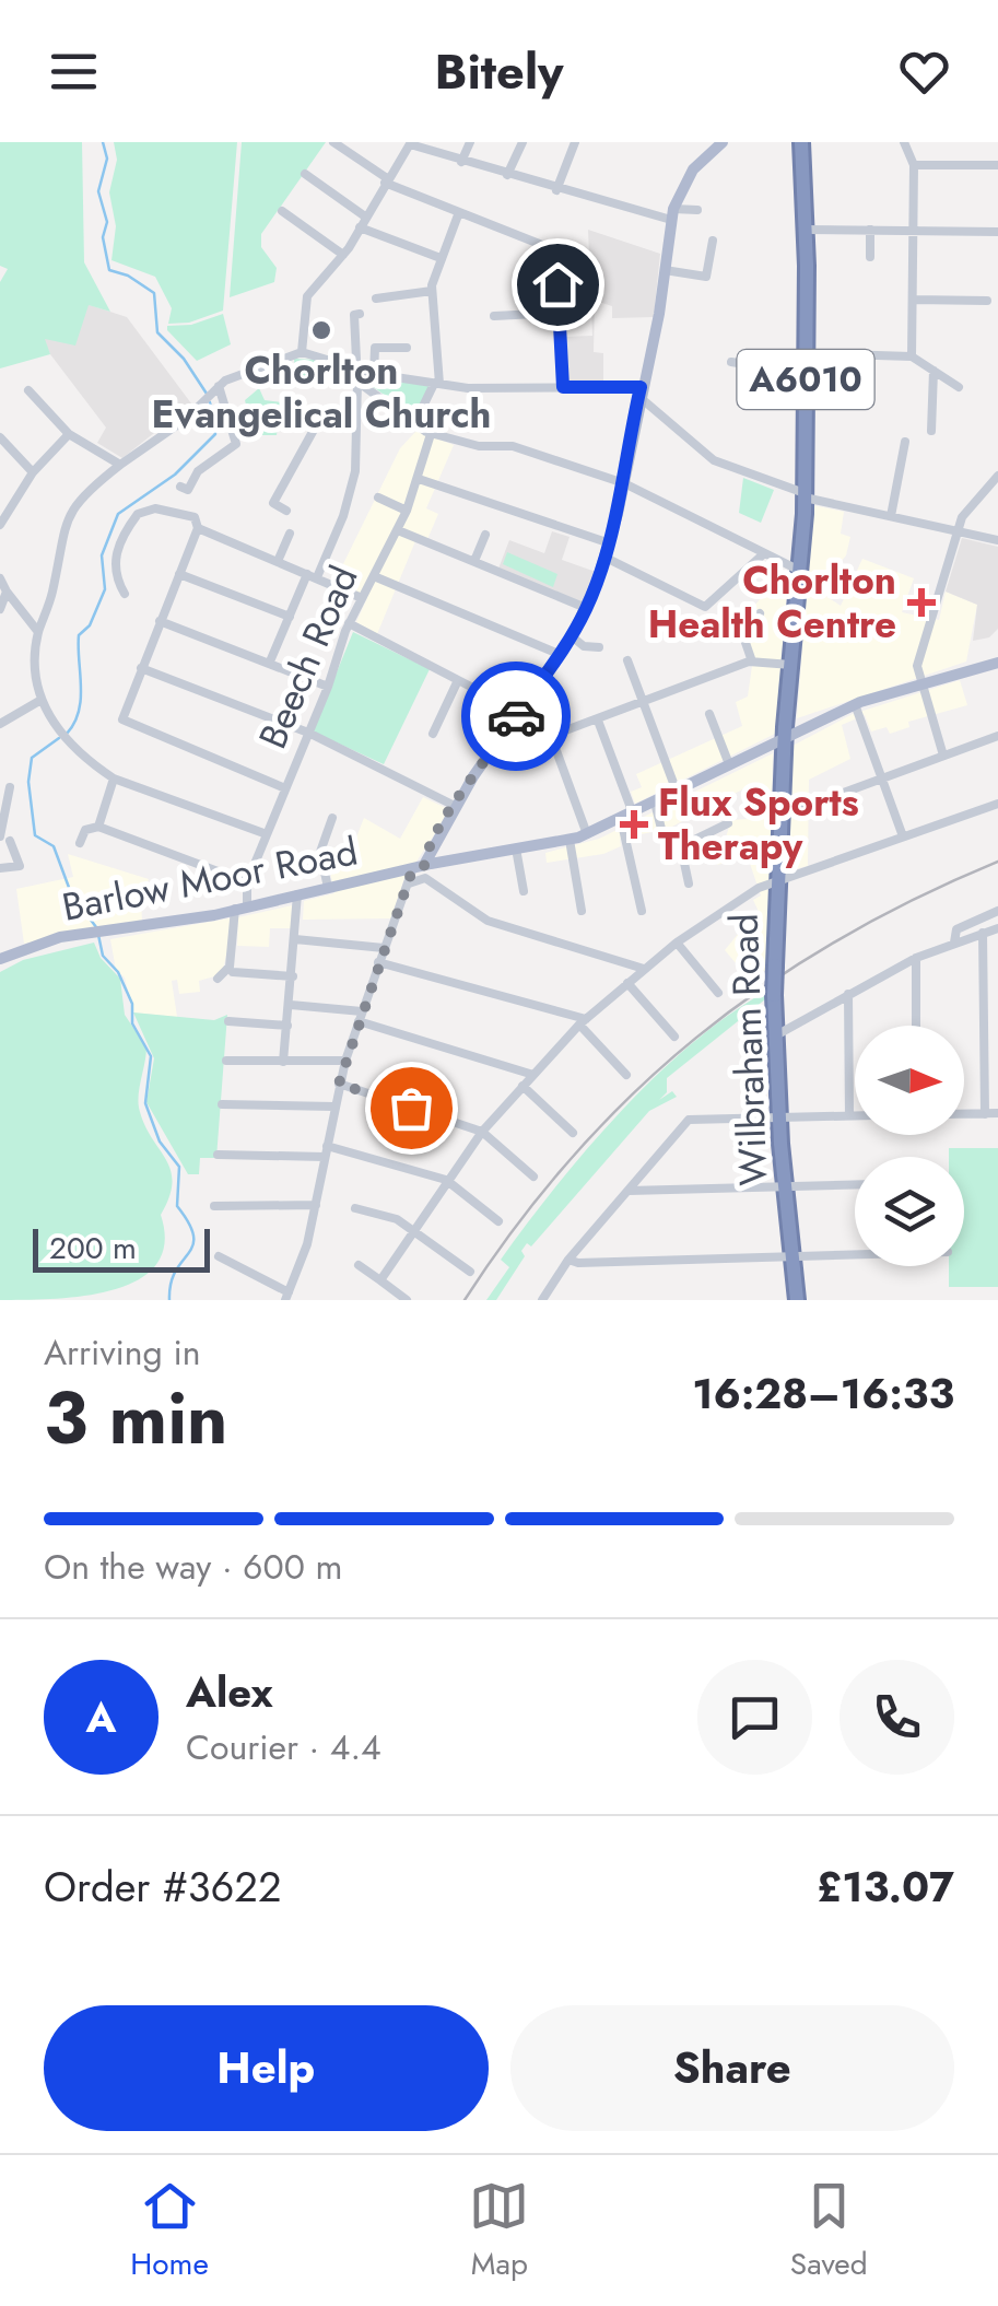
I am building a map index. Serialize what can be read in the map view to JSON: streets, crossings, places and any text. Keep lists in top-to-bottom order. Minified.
{"streets":{"highway":["A6010","Wilbraham Road"],"main road":["Barlow Moor Road"],"street":["Beech Road"]},"crossings":[["Beech Road","Barlow Moor Road"],["Barlow Moor Road","Wilbraham Road"]],"places":{"other":["Chorlton Evangelical Church"],"health":["Chorlton Health Centre","Flux Sports Therapy"]},"scale_bar":"200 m","north":"right","page":{"header":"Bitely","scale":"200 m","heading":["3 min","Arriving in","16:28–16:33"],"panel":["Alex","Courier · 4.4","Order #3622","£13.07"],"bar":"On the way · 600 m","round":"A","buttons":["Help","Share"],"tabs":["Home","Map","Saved"]}}
